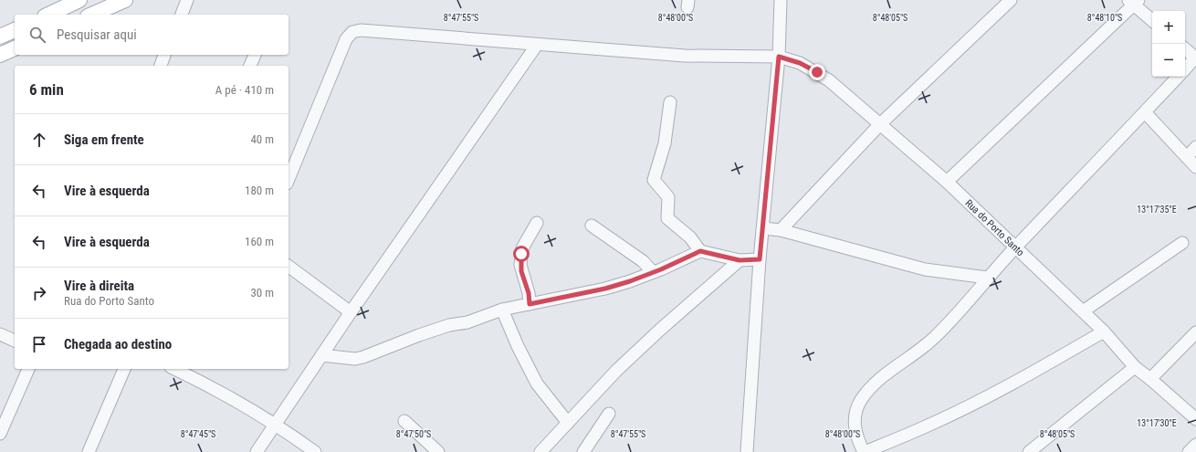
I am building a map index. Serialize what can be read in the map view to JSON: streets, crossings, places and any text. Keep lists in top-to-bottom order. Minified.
{"streets":{"street":["Rua do Porto Santo"]},"page":{"map_buttons":["+","−"],"search":"Pesquisar aqui","heading":["6 min","A pé · 410 m"],"list":[["Siga em frente","40 m"],["Vire à esquerda","180 m"],["Vire à esquerda","160 m"],["Vire à direita","Rua do Porto Santo","30 m"],"Chegada ao destino"]},"coordinates":["8°47'55\"S","8°48'00\"S","8°48'05\"S","8°48'10\"S","13°17'35\"E","13°17'30\"E","8°47'45\"S","8°47'50\"S"]}
